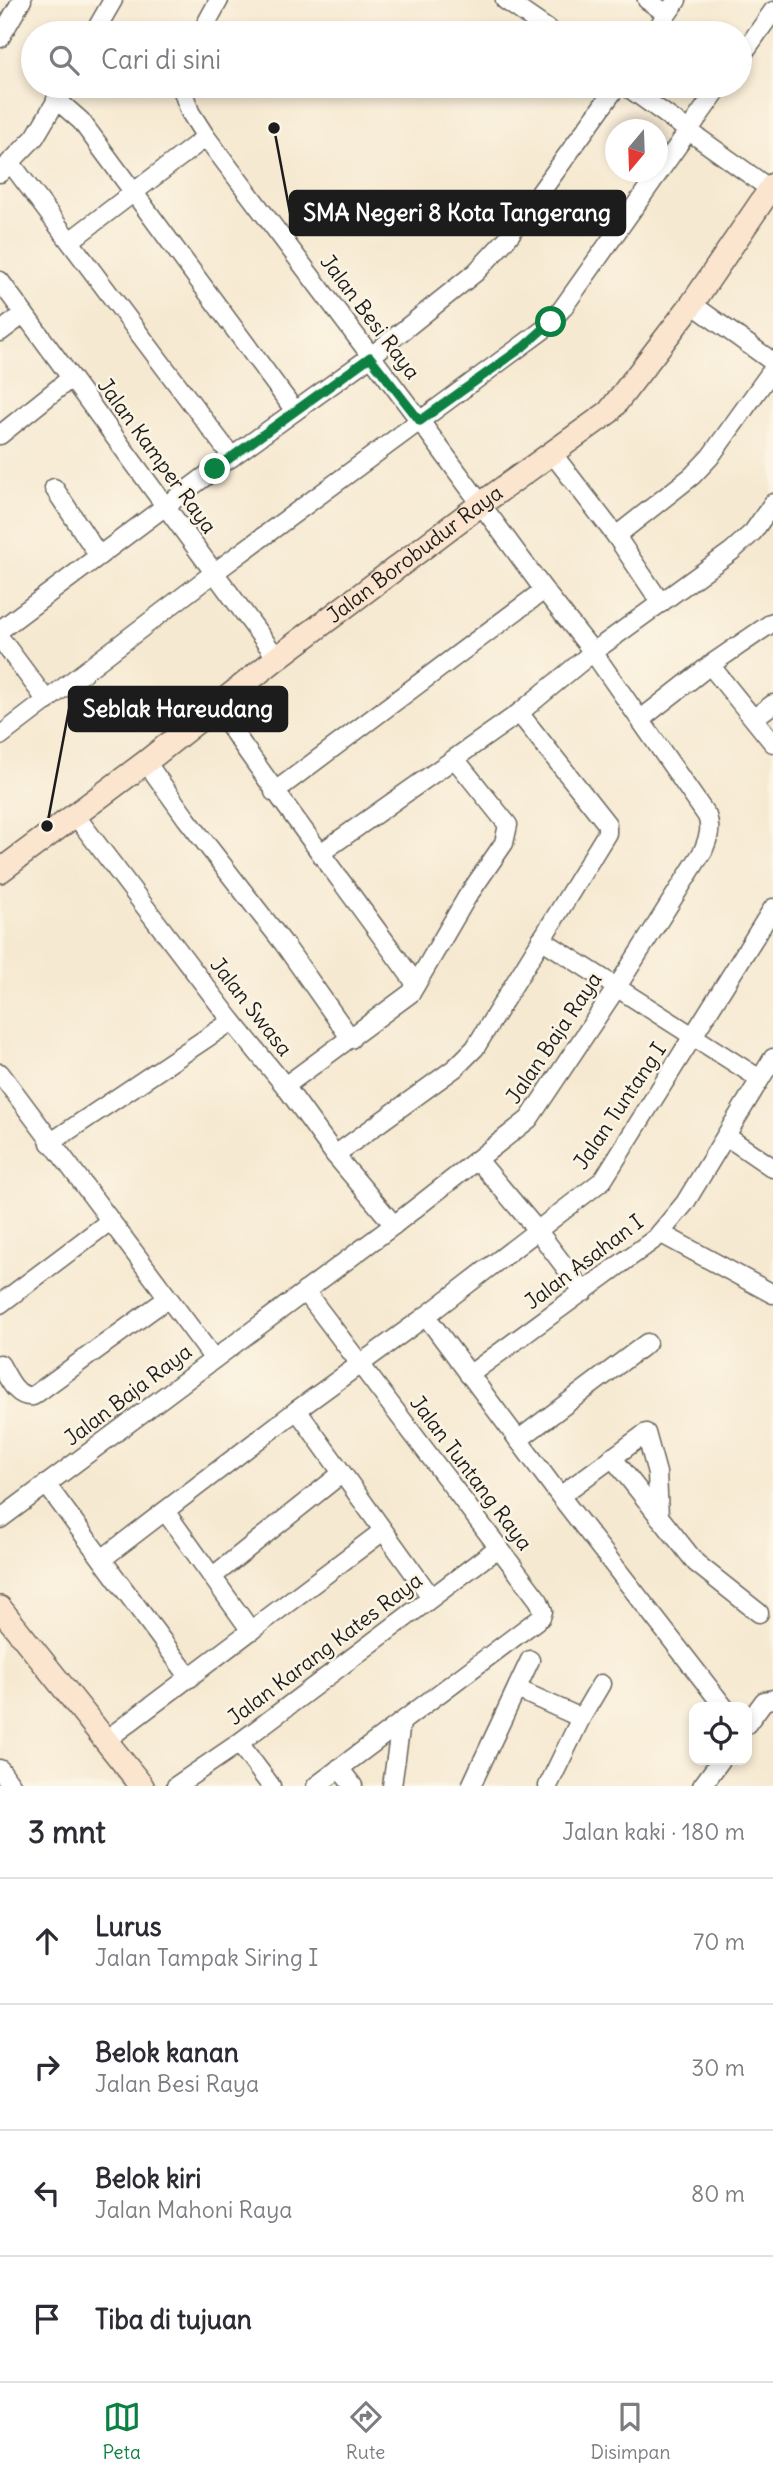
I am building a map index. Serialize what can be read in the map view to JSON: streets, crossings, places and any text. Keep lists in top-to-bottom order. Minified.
{"streets":{"street":["Jalan Besi Raya","Jalan Kamper Raya","Jalan Borobudur Raya","Jalan Swasa","Jalan Baja Raya","Jalan Tuntang I","Jalan Asahan I","Jalan Tuntang Raya","Jalan Karang Kates Raya"]},"crossings":[["Jalan Besi Raya","Jalan Borobudur Raya"],["Jalan Besi Raya","Jalan Baja Raya"],["Jalan Kamper Raya","Jalan Borobudur Raya"],["Jalan Borobudur Raya","Jalan Swasa"],["Jalan Borobudur Raya","Jalan Baja Raya"],["Jalan Swasa","Jalan Baja Raya"],["Jalan Baja Raya","Jalan Tuntang Raya"],["Jalan Tuntang I","Jalan Tuntang Raya"],["Jalan Tuntang Raya","Jalan Karang Kates Raya"]],"places":["SMA Negeri 8 Kota Tangerang","Seblak Hareudang"],"north":"bottom","page":{"search":"Cari di sini","heading":["3 mnt","Jalan kaki · 180 m"],"list":[["Lurus","Jalan Tampak Siring I","70 m"],["Belok kanan","Jalan Besi Raya","30 m"],["Belok kiri","Jalan Mahoni Raya","80 m"],"Tiba di tujuan"],"nav":["Peta","Rute","Disimpan"]}}
